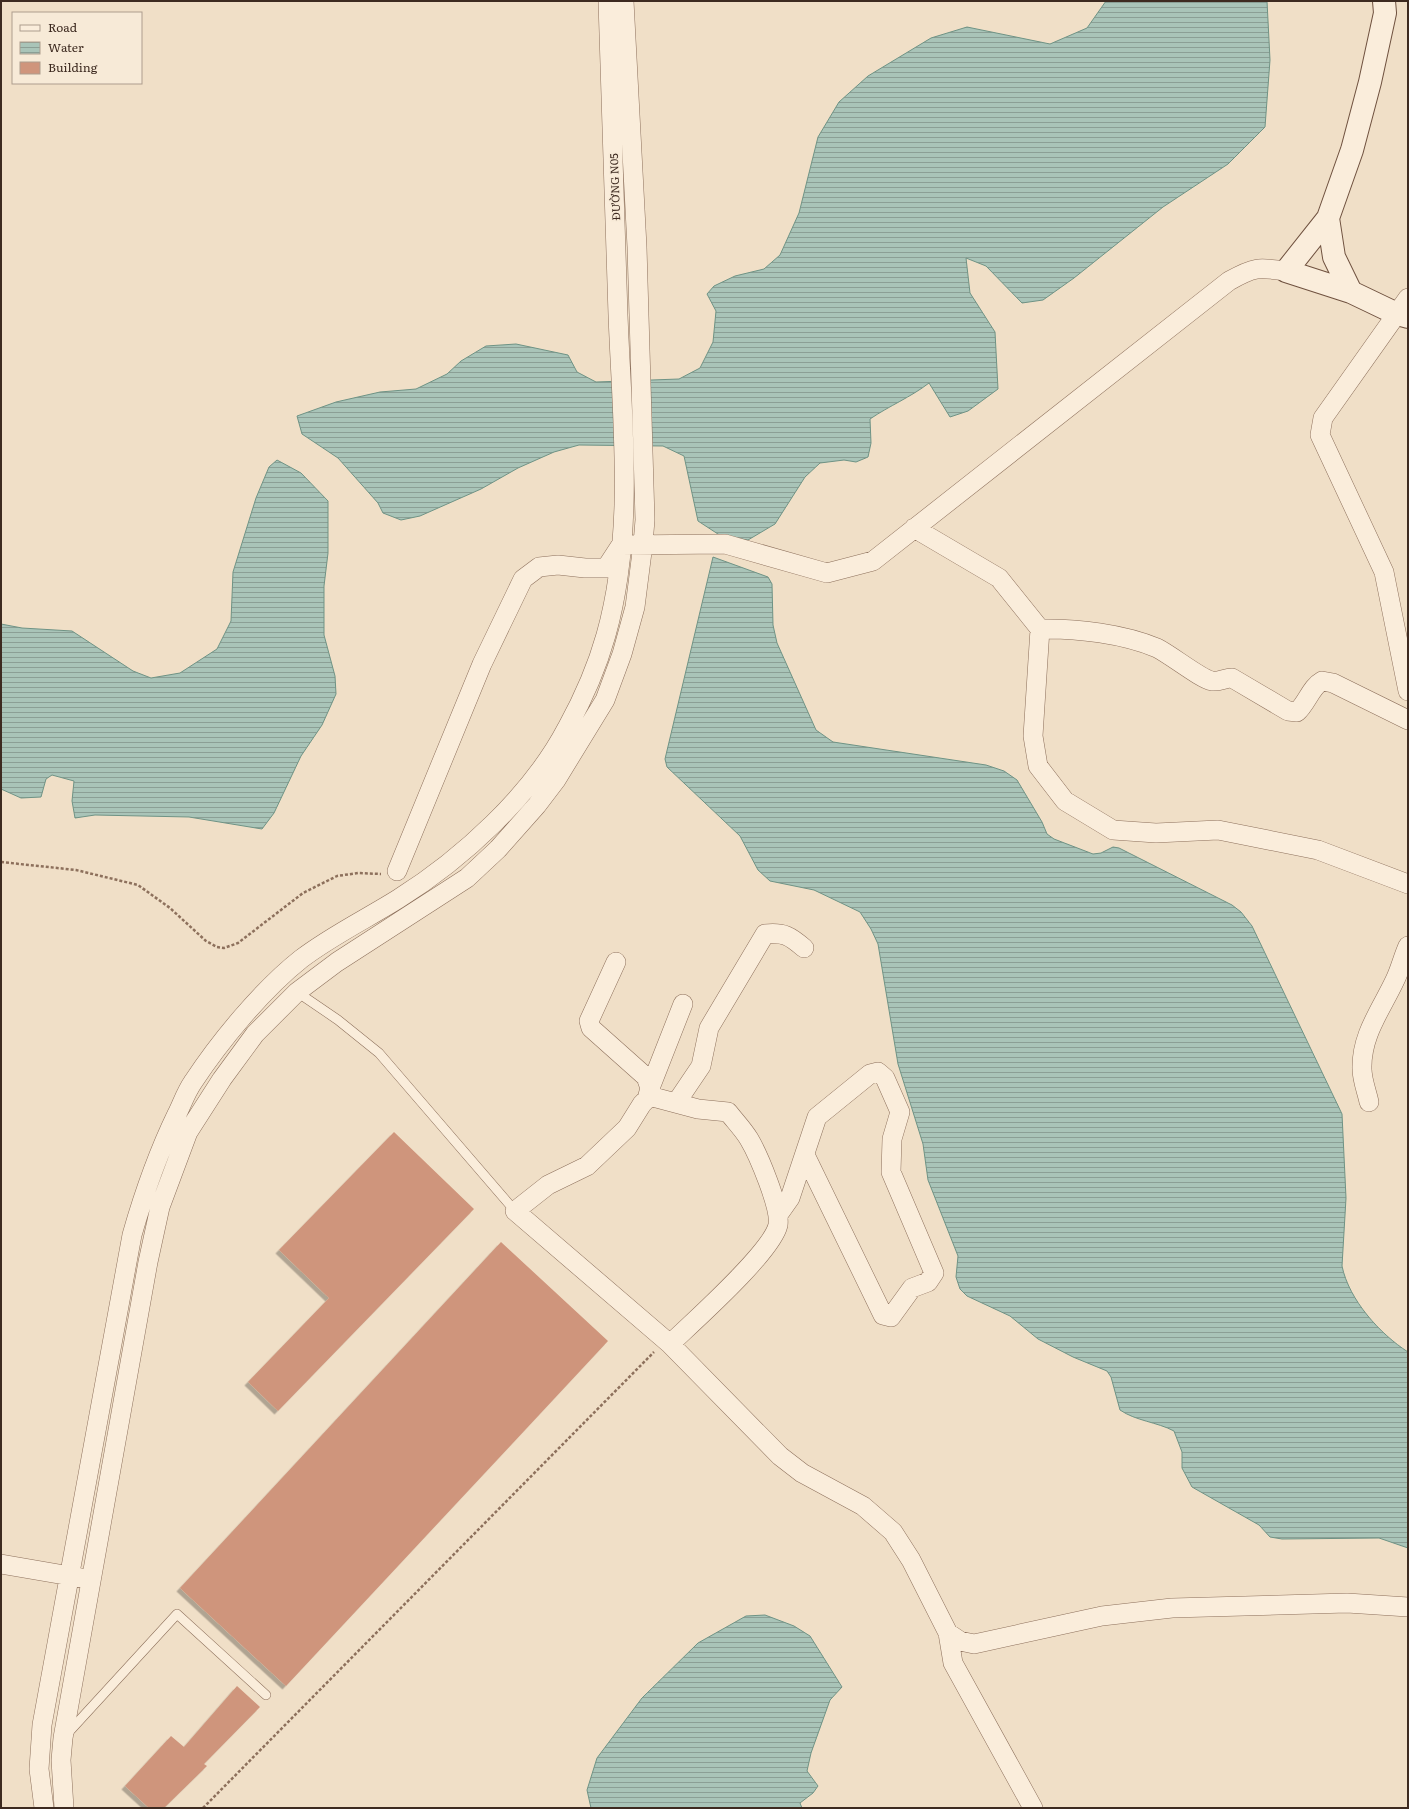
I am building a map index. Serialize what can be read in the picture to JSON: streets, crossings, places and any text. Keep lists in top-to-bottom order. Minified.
{"streets":{"street":["ĐƯỜNG N05"]},"legend":["Road","Water","Building"]}
